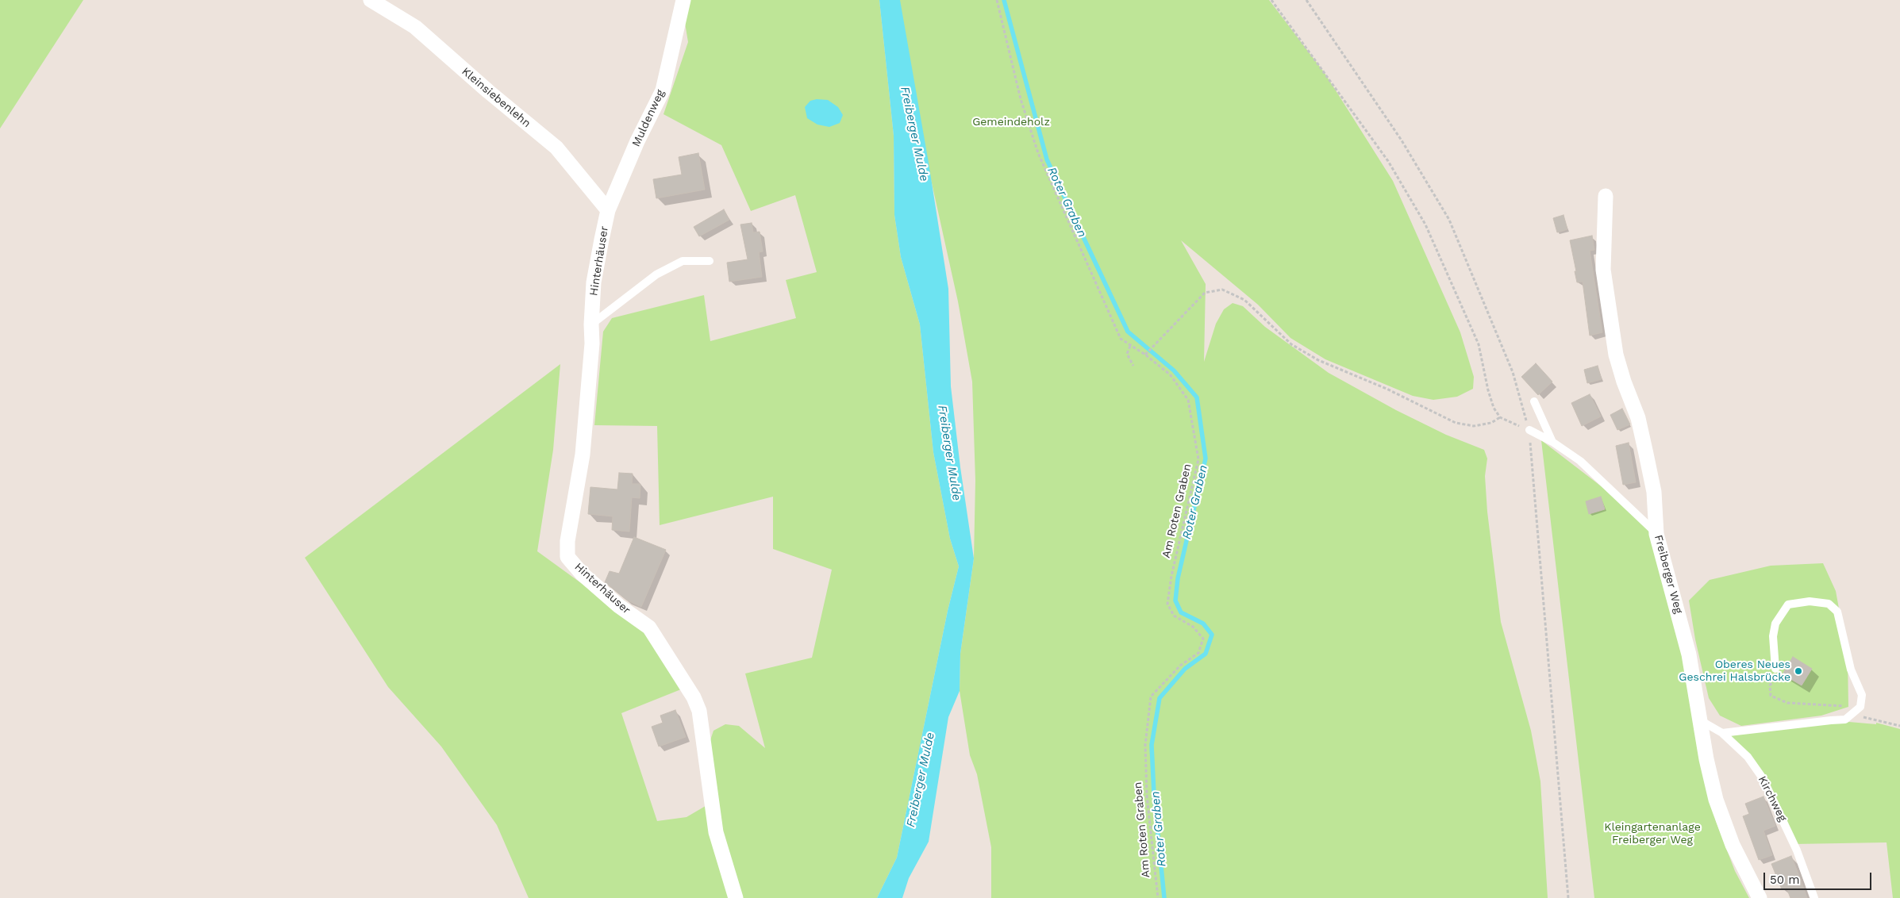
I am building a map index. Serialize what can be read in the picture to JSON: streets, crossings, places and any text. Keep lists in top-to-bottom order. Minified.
{"streets":{"street":["Kleinsiebenlehn","Muldenweg","Hinterhäuser","Freiberger Weg"],"lane":["Kirchweg"],"path":["Am Roten Graben"]},"crossings":[["Kleinsiebenlehn","Muldenweg"],["Kleinsiebenlehn","Hinterhäuser"],["Muldenweg","Hinterhäuser"],["Freiberger Weg","Kirchweg"]],"water":["Freiberger Mulde","Roter Graben"],"parks":["Gemeindeholz","Kleingartenanlage Freiberger Weg"],"places":["Oberes Neues Geschrei Halsbrücke"],"scale_bar":"50 m"}
